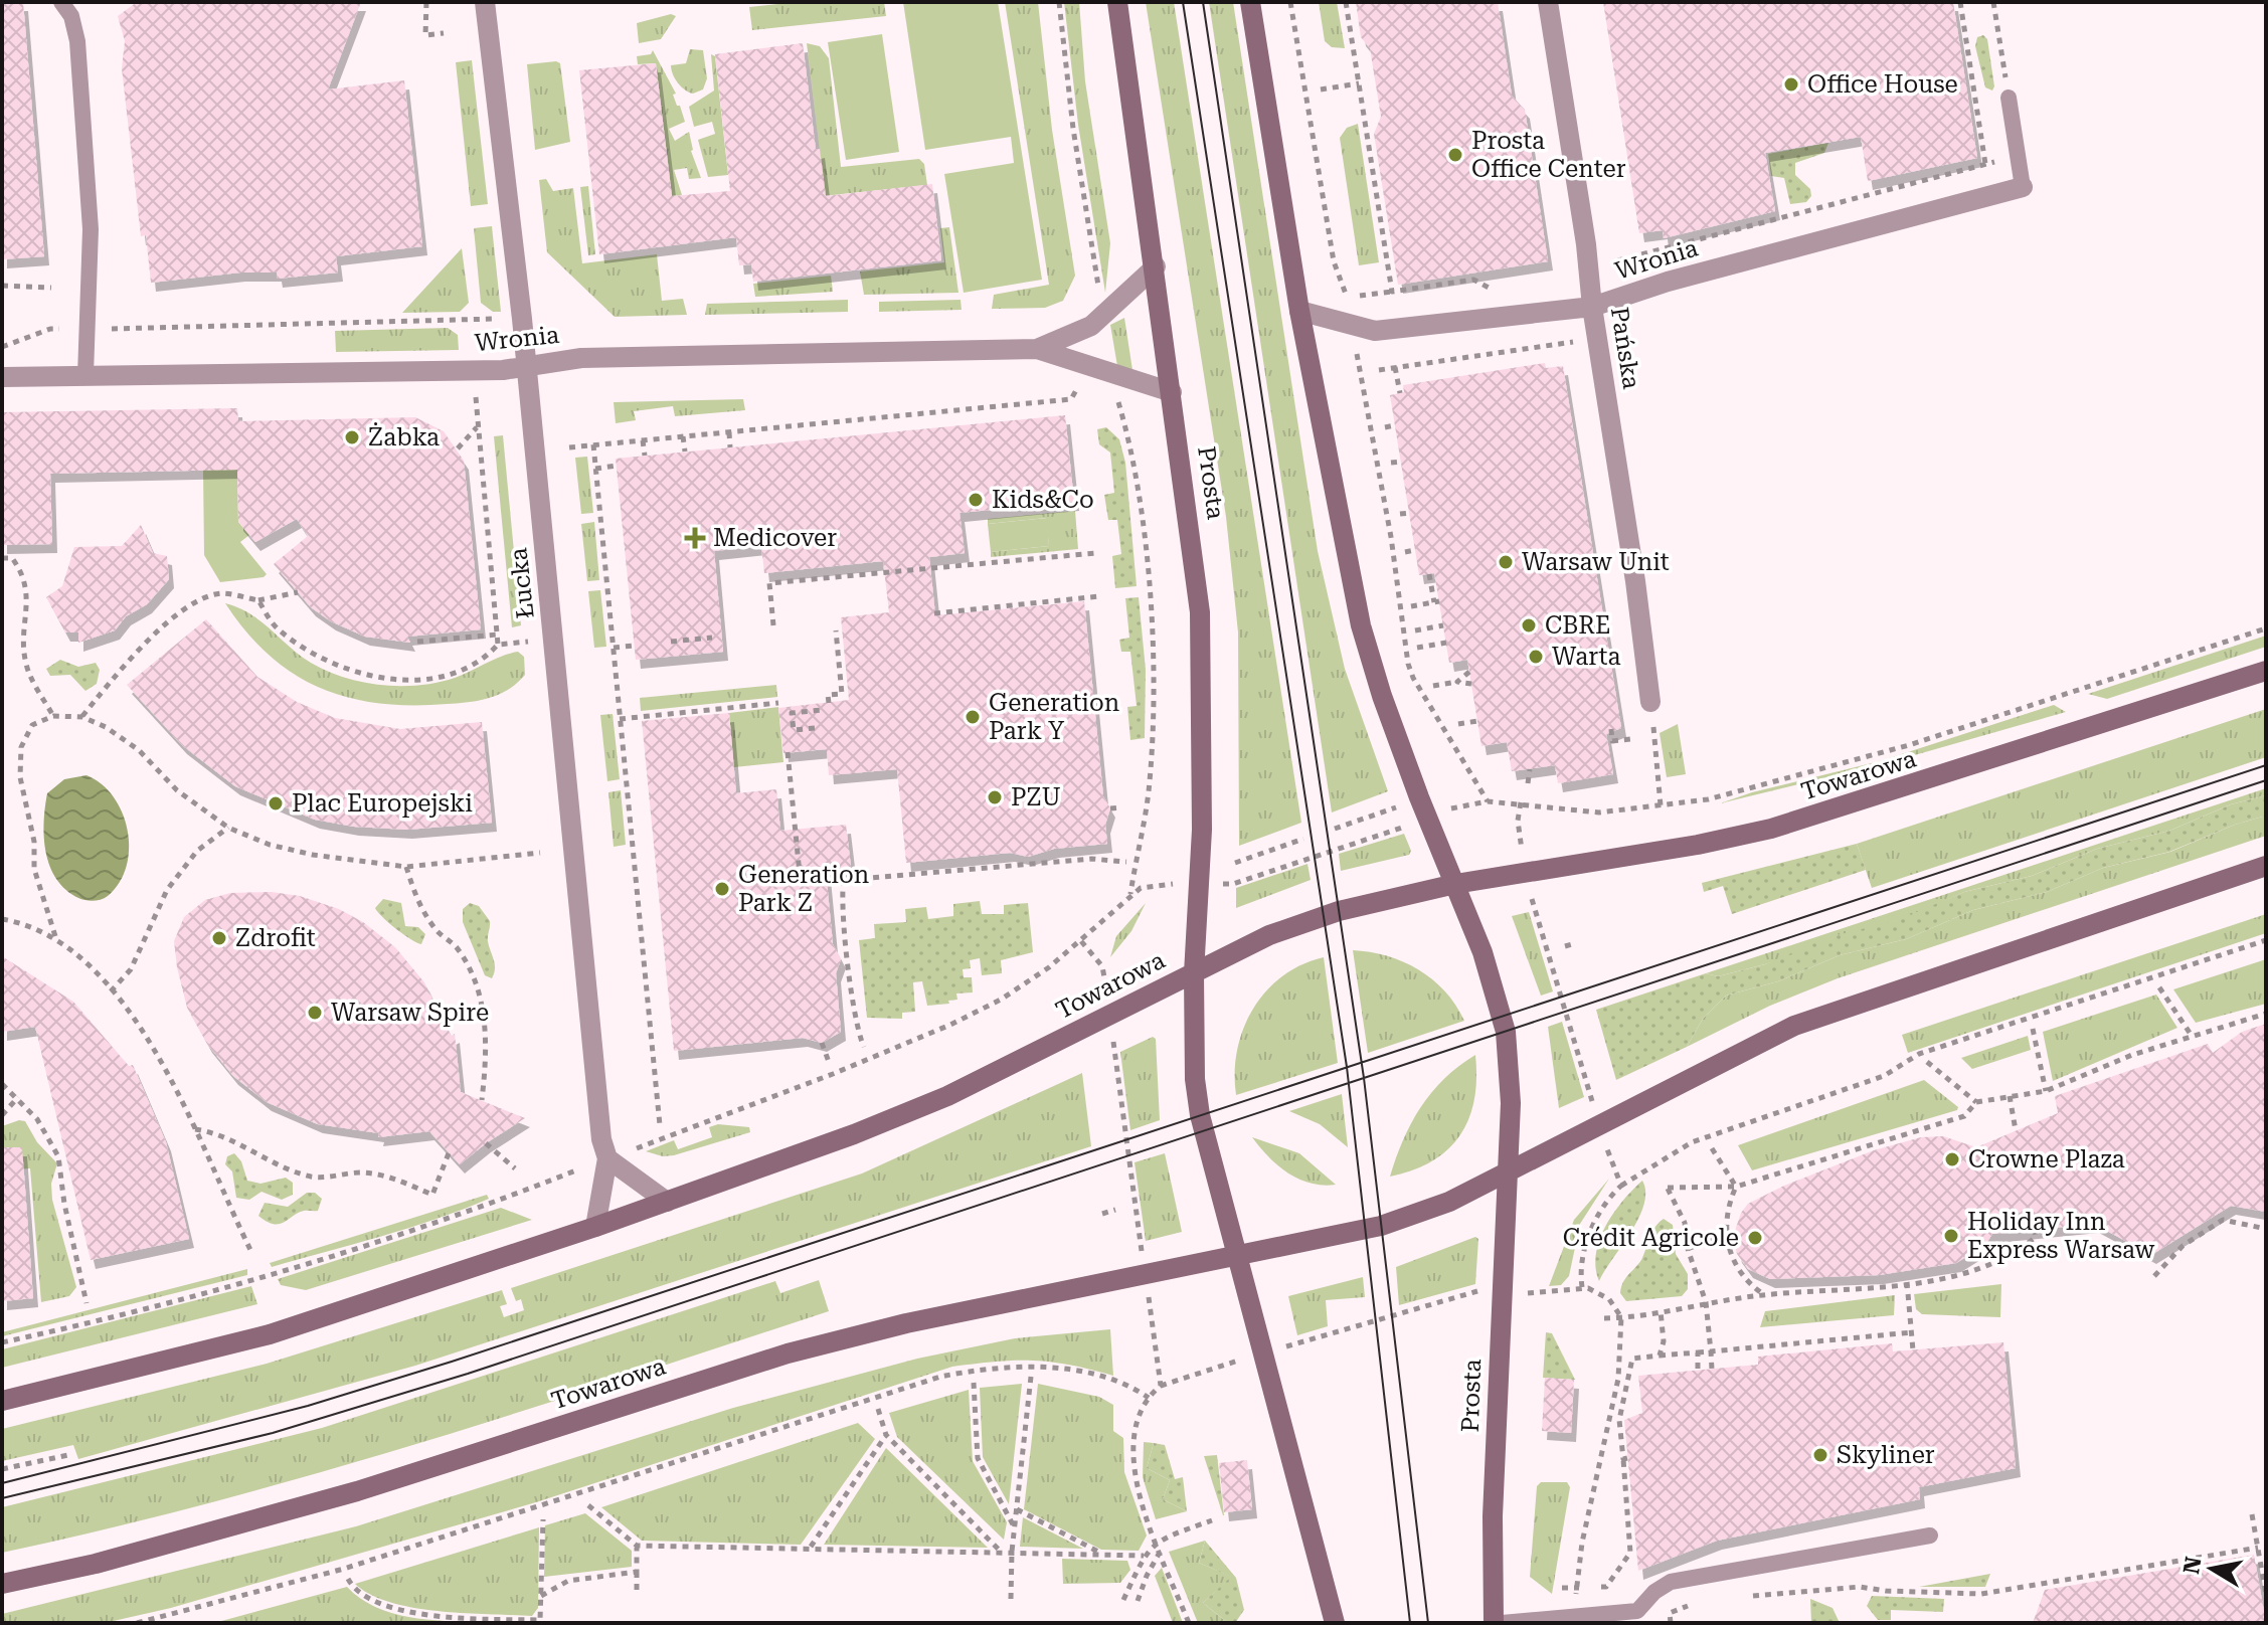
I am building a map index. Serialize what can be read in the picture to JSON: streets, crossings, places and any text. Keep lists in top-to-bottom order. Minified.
{"streets":{"main road":["Prosta","Towarowa"],"street":["Wronia","Pańska","Łucka"]},"crossings":[["Wronia","Pańska"],["Wronia","Prosta"],["Wronia","Łucka"],["Prosta","Towarowa"],["Łucka","Towarowa"]],"places":{"other":["Office House","Prosta Office Center","Żabka","Kids&Co","Warsaw Unit","CBRE","Warta","Generation Park Y","PZU","Plac Europejski","Generation Park Z","Zdrofit","Warsaw Spire","Crowne Plaza","Holiday Inn Express Warsaw","Crédit Agricole","Skyliner"],"health":["Medicover"]},"north":"left"}
